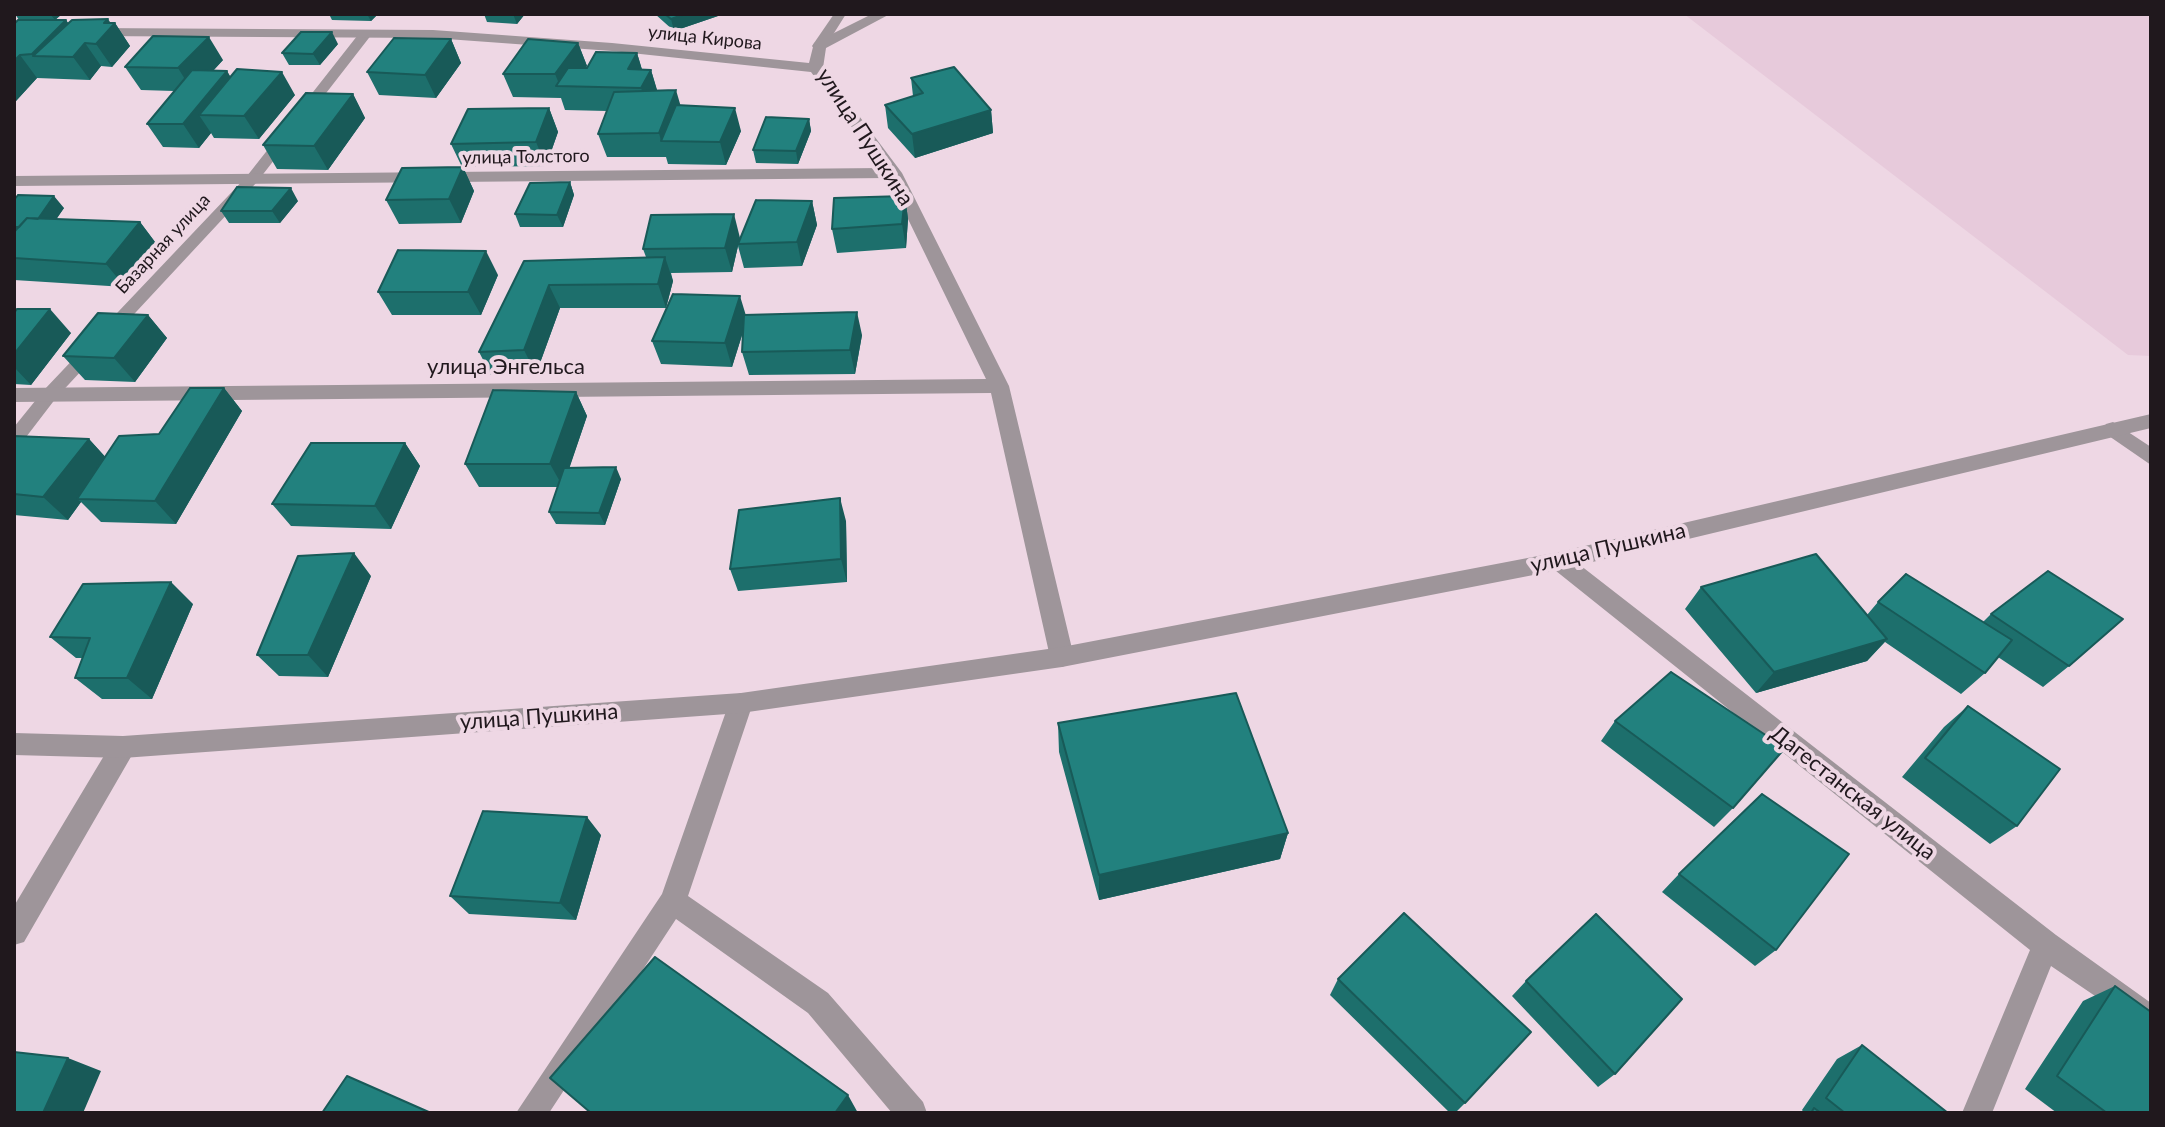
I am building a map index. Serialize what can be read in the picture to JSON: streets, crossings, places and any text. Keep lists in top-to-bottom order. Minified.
{"streets":{"street":["улица Кирова","улица Пушкина","улица Толстого","улица Энгельса","Дагестанская улица"],"lane":["Базарная улица"]},"crossings":[["улица Кирова","улица Пушкина"],["улица Кирова","Базарная улица"],["улица Пушкина","улица Толстого"],["улица Пушкина","улица Энгельса"],["улица Пушкина","Дагестанская улица"],["улица Толстого","Базарная улица"],["Базарная улица","улица Энгельса"]]}
